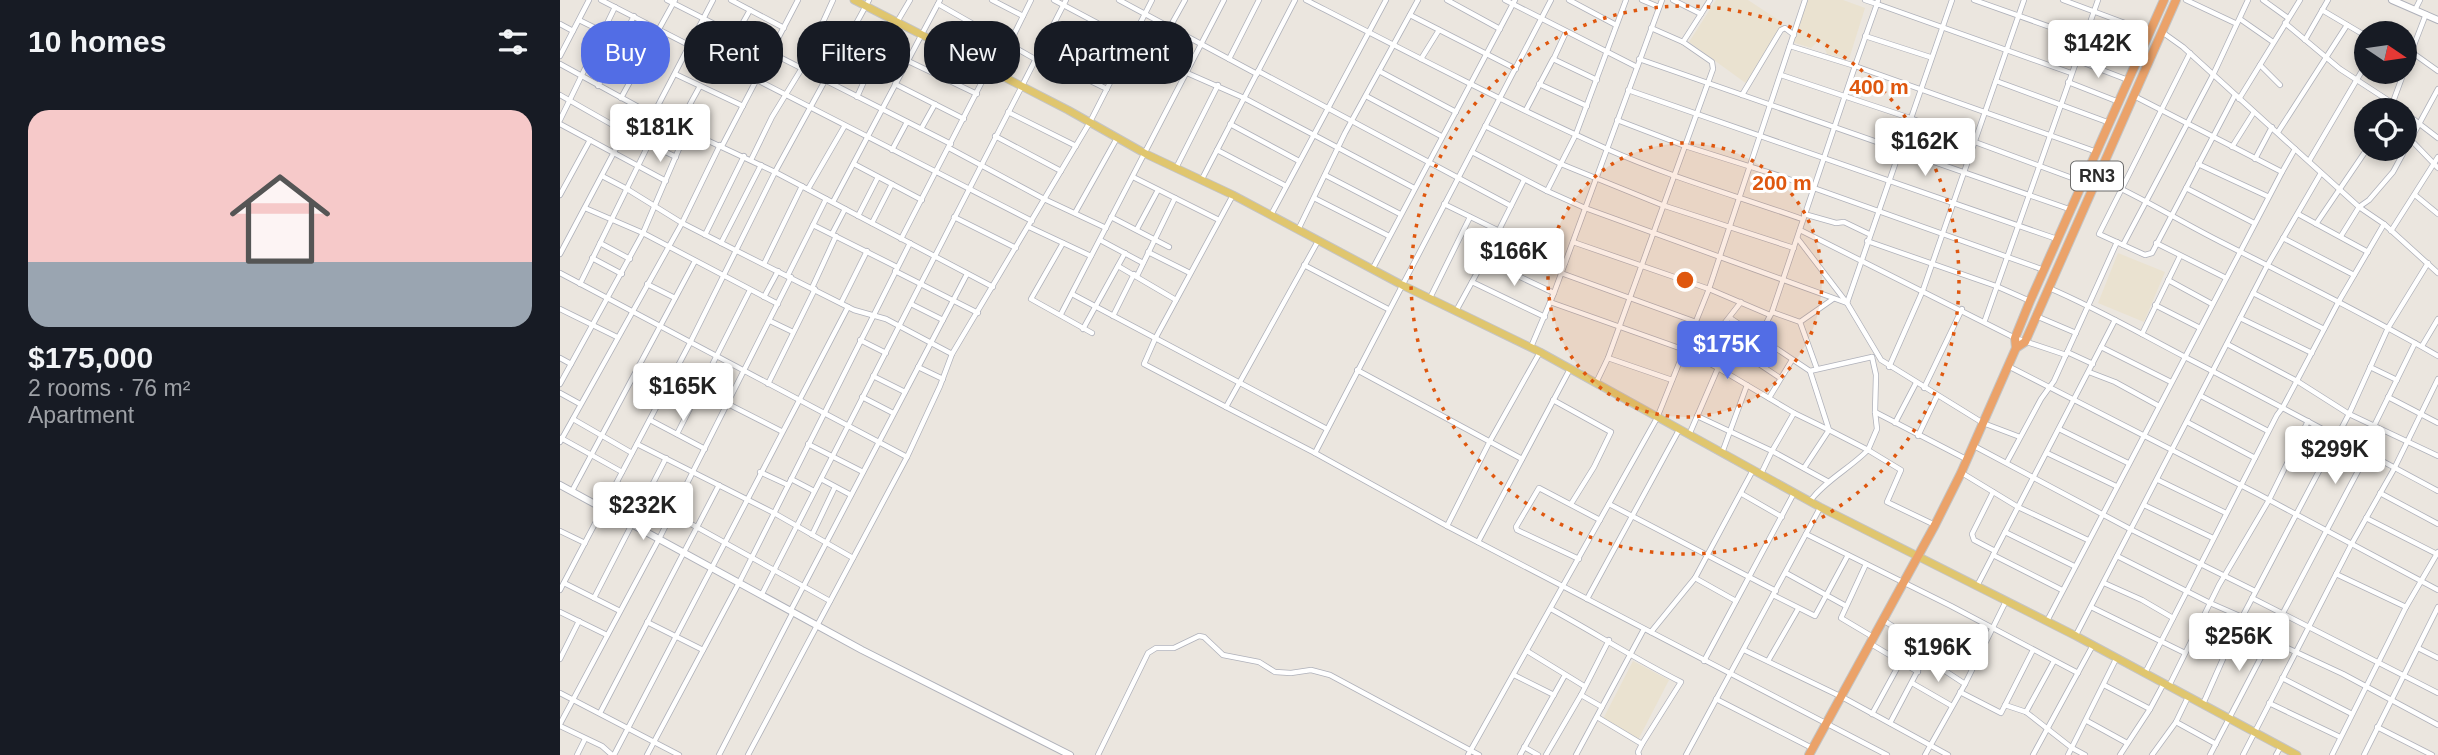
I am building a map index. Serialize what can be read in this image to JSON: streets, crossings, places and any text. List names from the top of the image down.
{
  "streets": {
    "highway": ["RN3"]
  },
  "north": "right",
  "page": {
    "heading": "10 homes",
    "price": [
      "$142K",
      "$181K",
      "$162K",
      "$166K",
      "$175K",
      "$165K",
      "$299K",
      "$232K",
      "$256K",
      "$196K"
    ],
    "chip": [
      "Buy",
      "Rent",
      "Filters",
      "New",
      "Apartment"
    ],
    "list": [
      {
        "name": "$175,000",
        "note": "2 rooms · 76 m² · Apartment"
      }
    ]
  },
  "rings": ["400 m", "200 m"]
}
